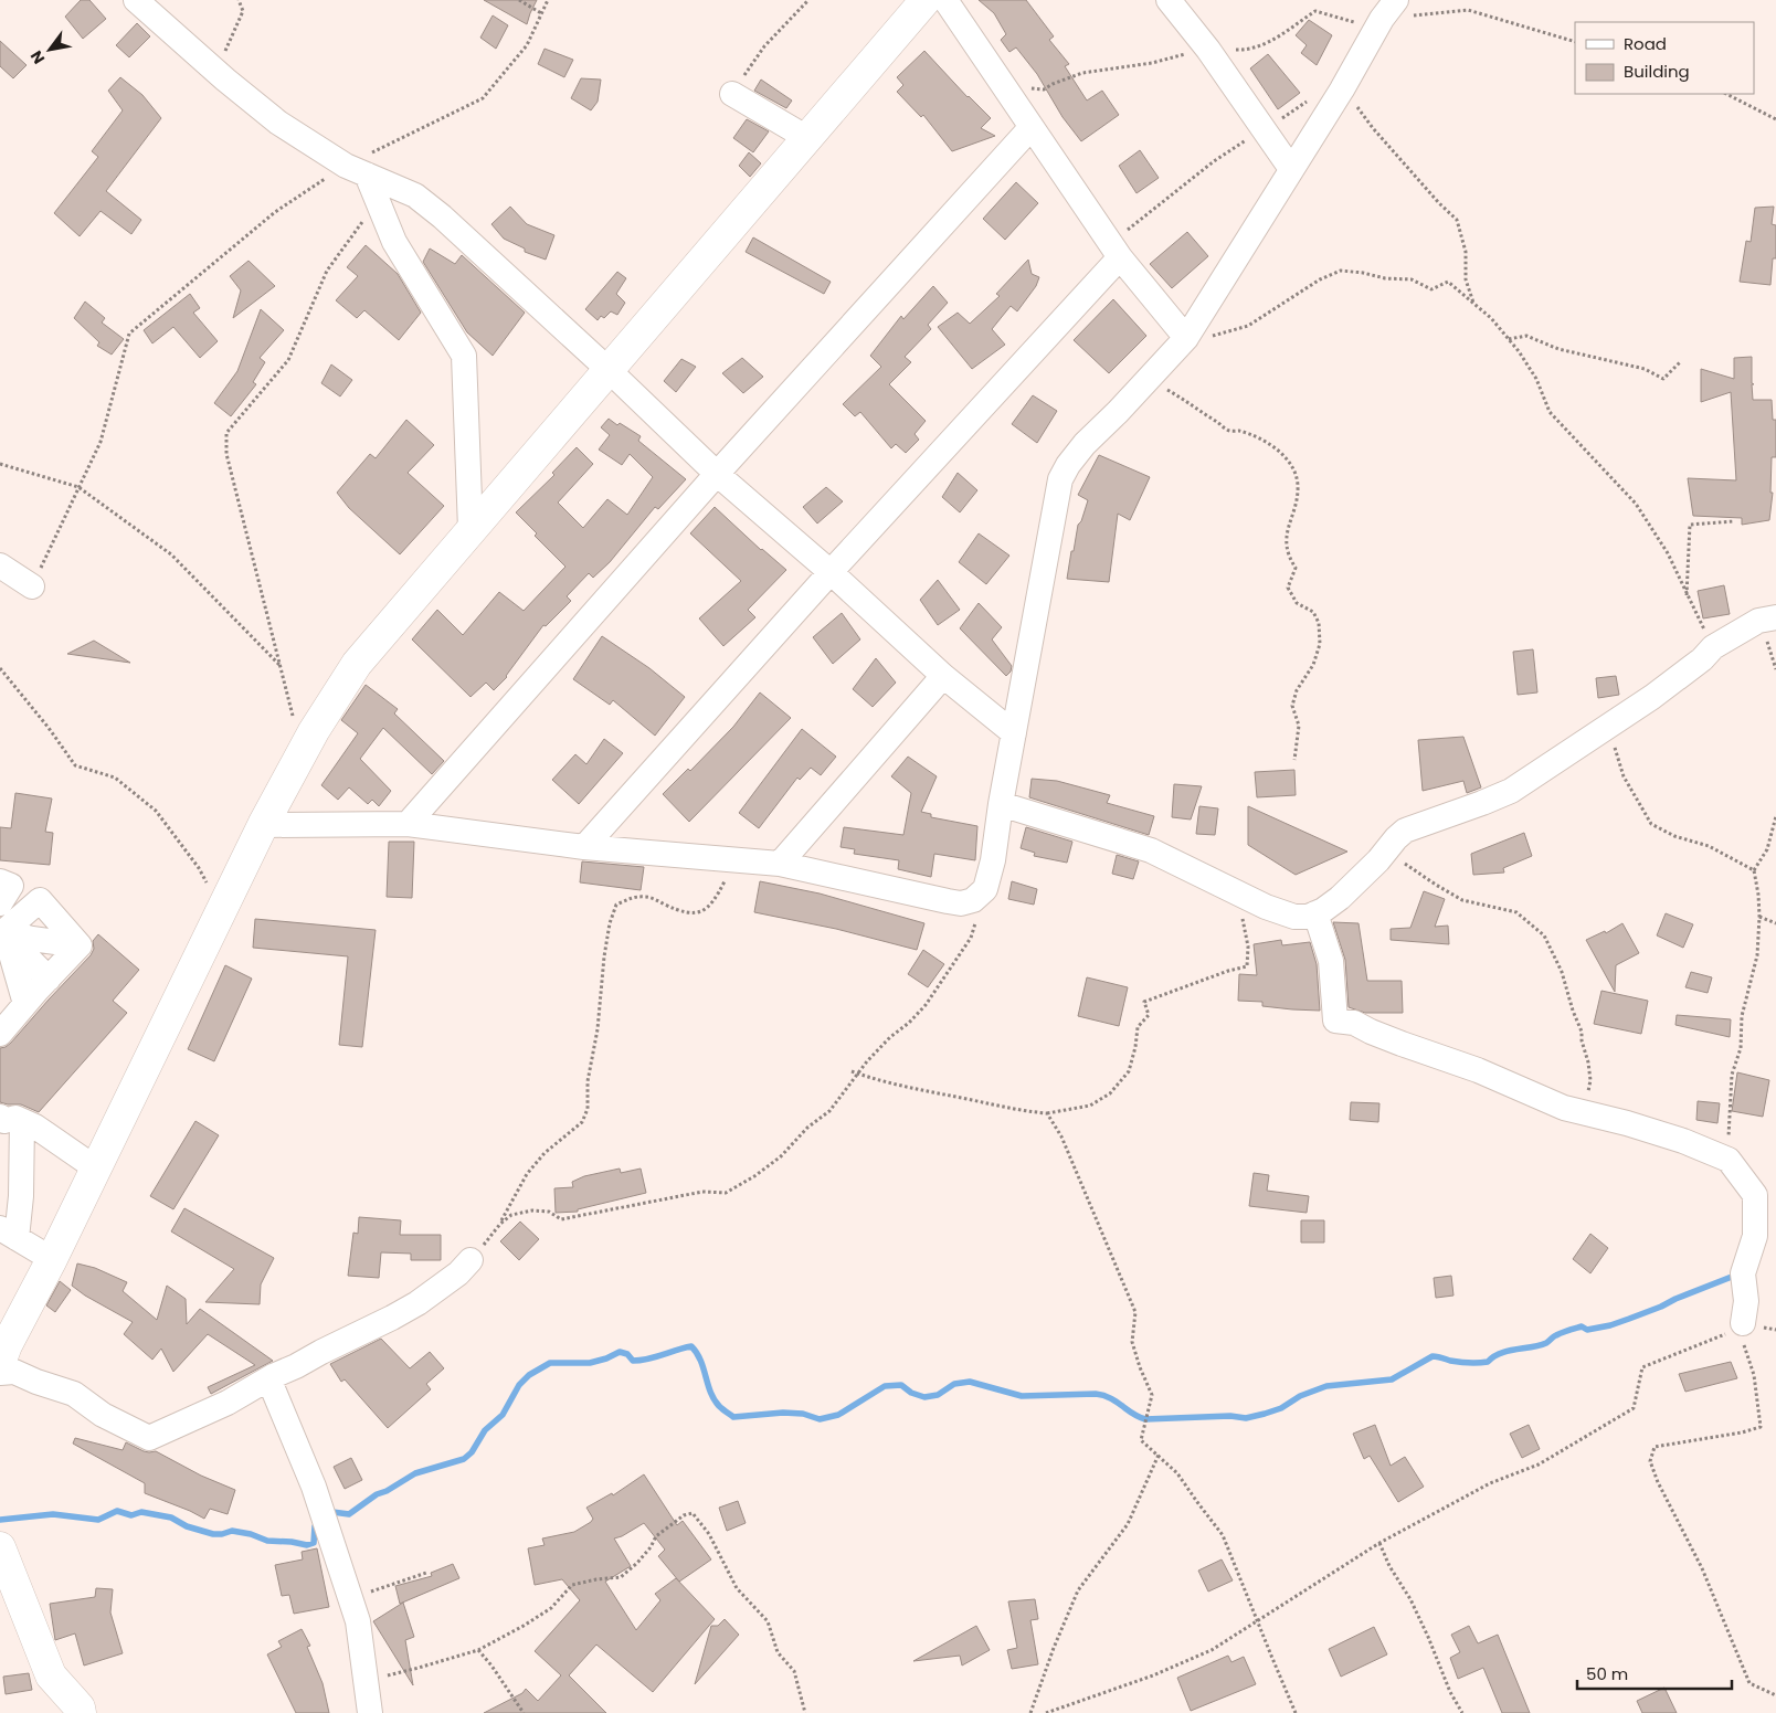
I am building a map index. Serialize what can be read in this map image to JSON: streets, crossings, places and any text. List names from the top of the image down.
{
  "legend": ["Road", "Building"],
  "scale_bar": "50 m",
  "north": "bottom left"
}
